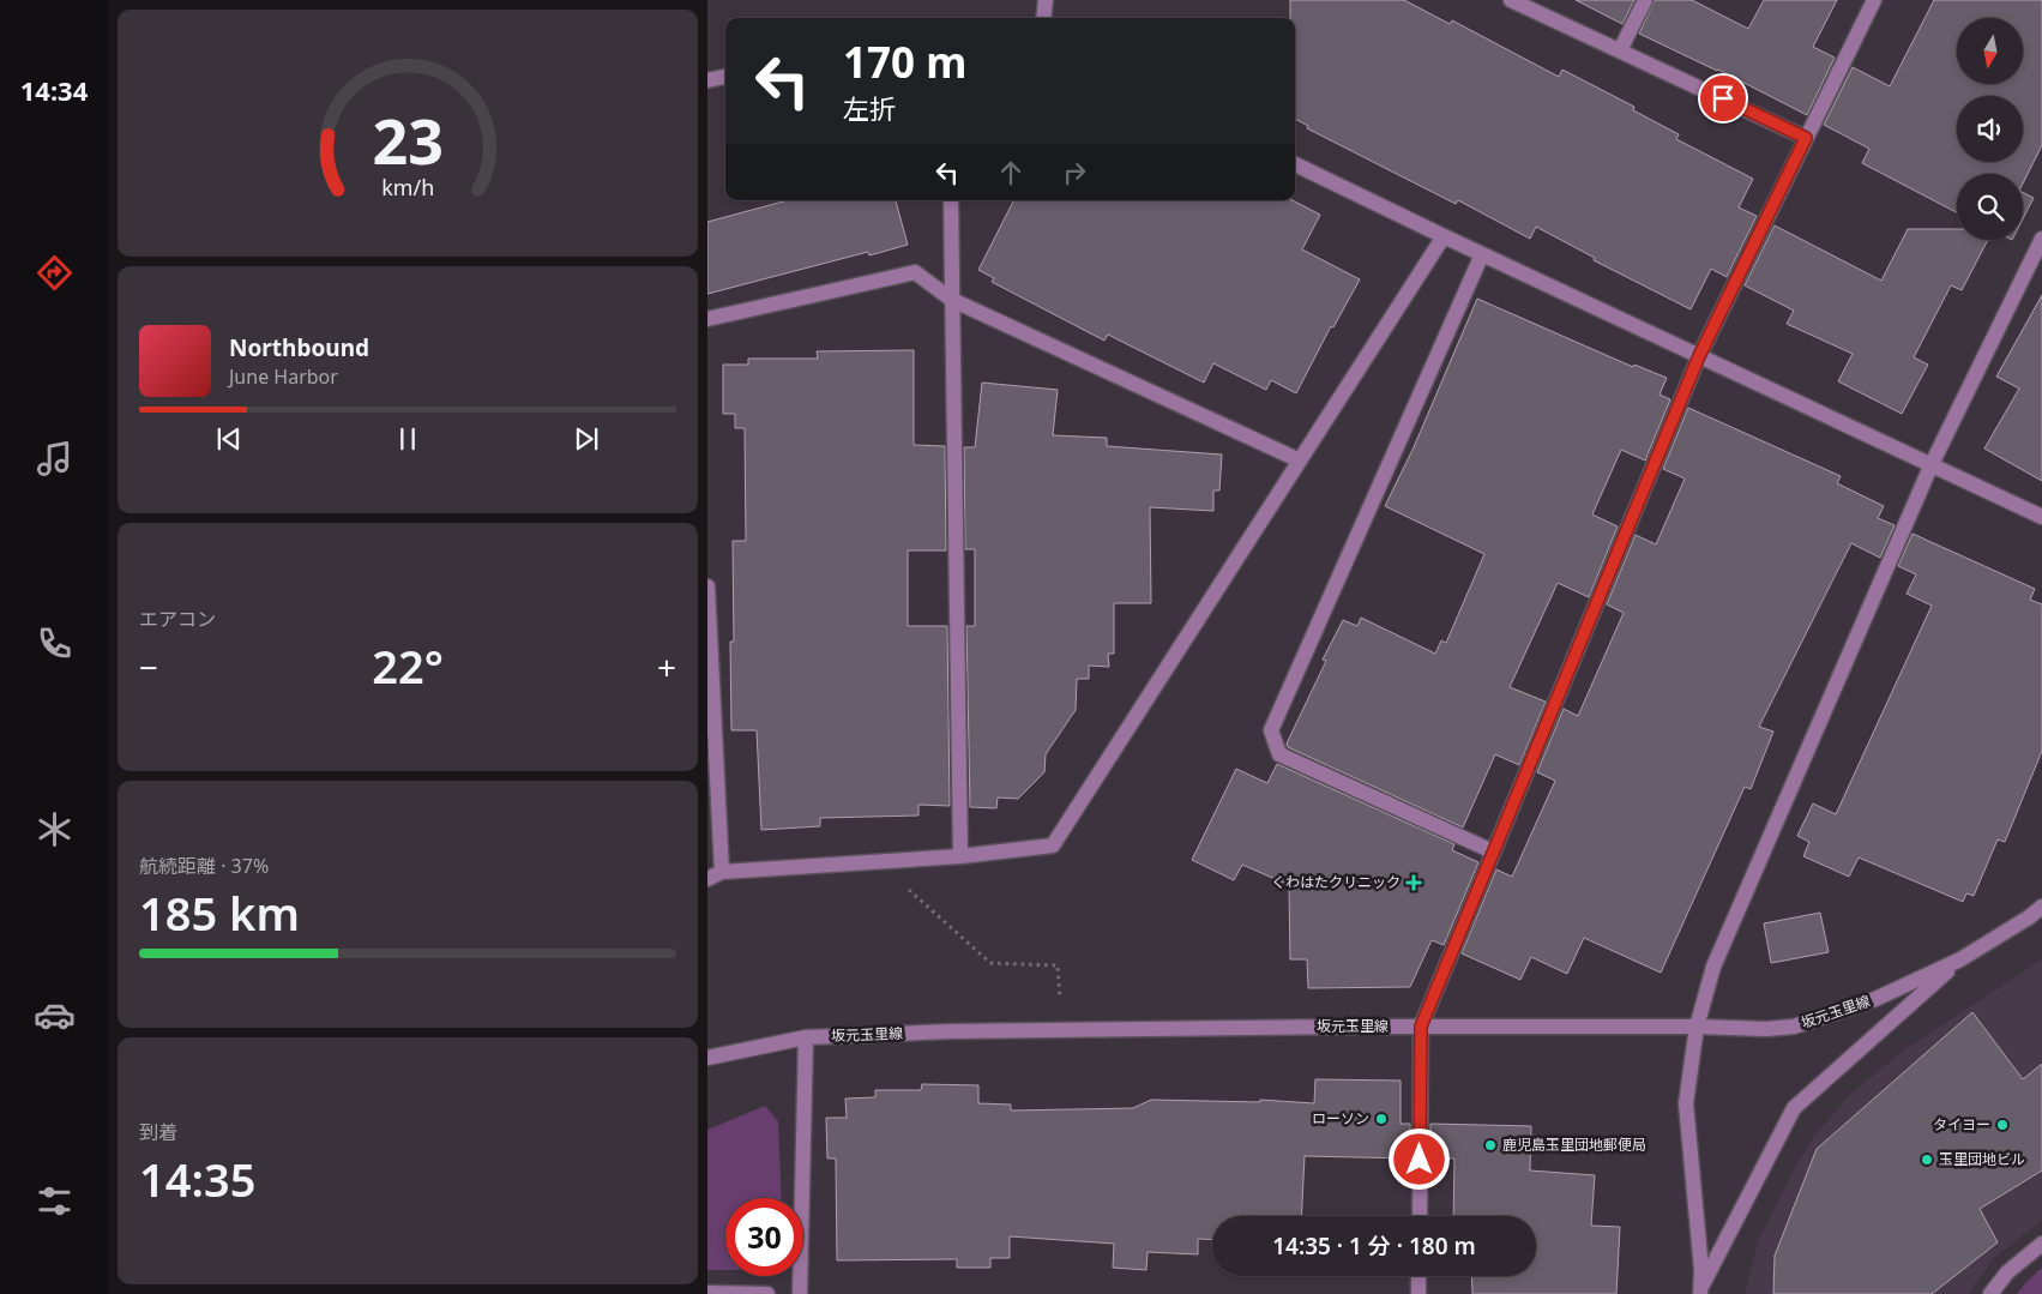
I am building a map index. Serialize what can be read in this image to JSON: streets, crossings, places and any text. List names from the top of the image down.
{
  "streets": {
    "street": ["坂元玉里線"]
  },
  "places": {
    "health": ["くわはたクリニック"],
    "other": [
      "ローソン",
      "タイヨー",
      "鹿児島玉里団地郵便局",
      "玉里団地ビル"
    ]
  },
  "north": "bottom",
  "page": {
    "tabs": "14:34",
    "turn": ["170 m", "左折"],
    "song": ["Northbound", "June Harbor"],
    "tile": [
      "エアコン",
      ["航続距離 · 37%", "185 km"],
      ["到着", "14:35"]
    ],
    "heat": ["−", "22°", "+"],
    "limit": "30",
    "trip": "14:35 · 1 分 · 180 m",
    "gauge": ["23", "km/h"]
  }
}
